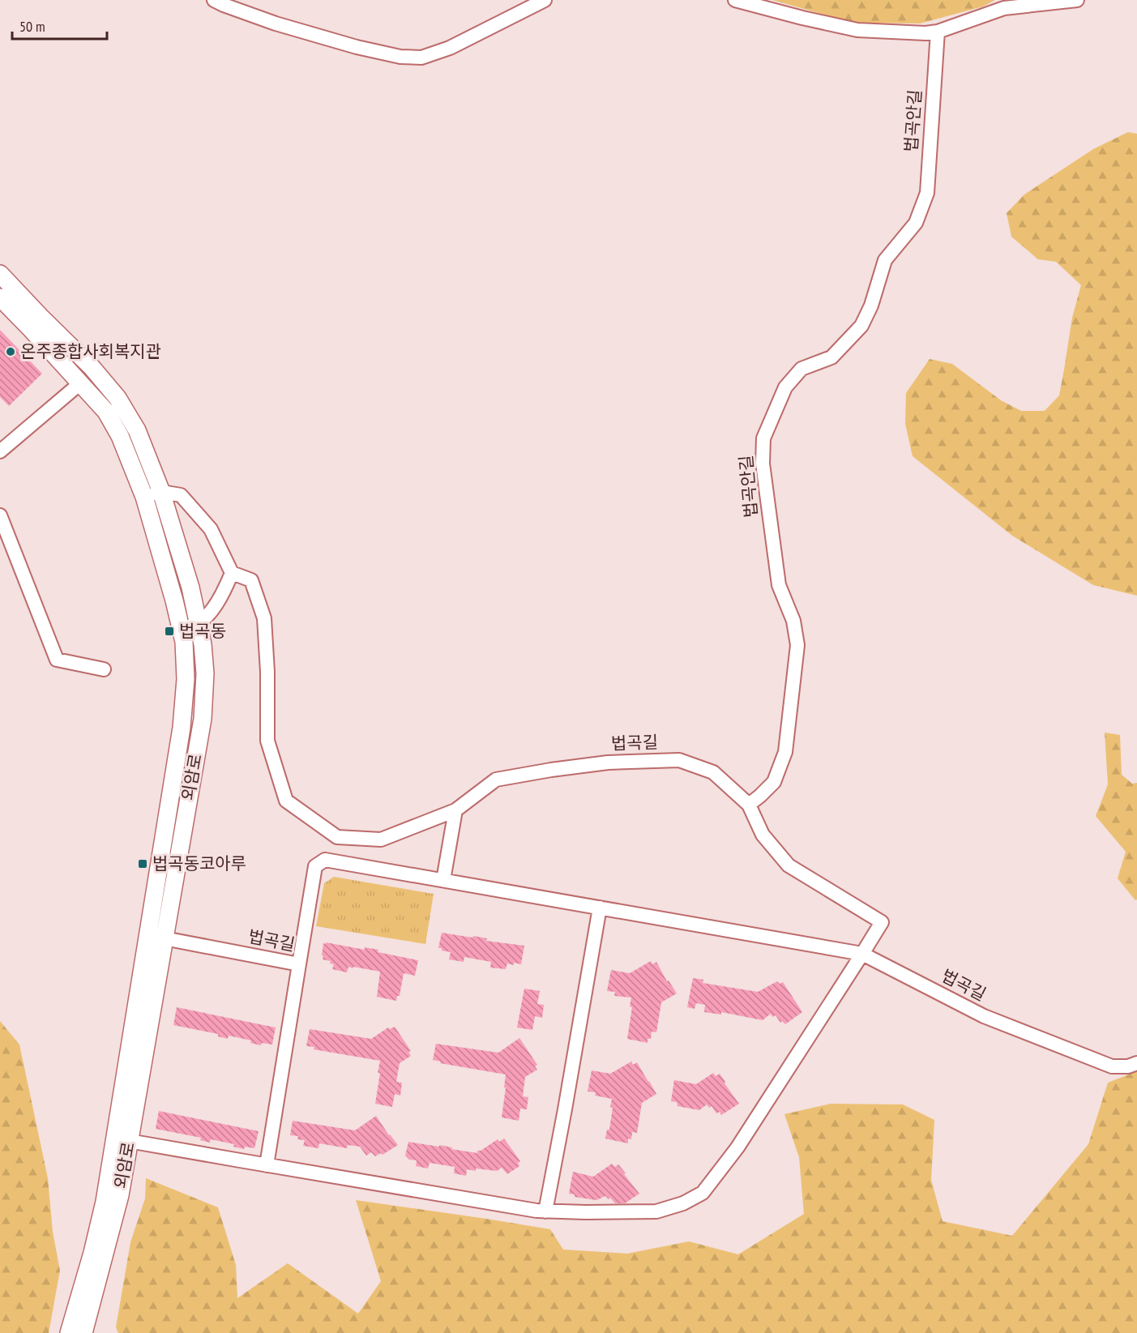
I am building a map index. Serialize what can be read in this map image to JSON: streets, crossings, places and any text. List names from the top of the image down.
{
  "streets": {
    "main road": ["외암로"],
    "street": ["법곡안길", "법곡길"]
  },
  "crossings": [
    ["법곡안길", "법곡길"],
    ["법곡길", "외암로"]
  ],
  "places": {
    "other": ["온주종합사회복지관"],
    "transit": ["법곡동", "법곡동코아루"]
  },
  "scale_bar": "50 m"
}
